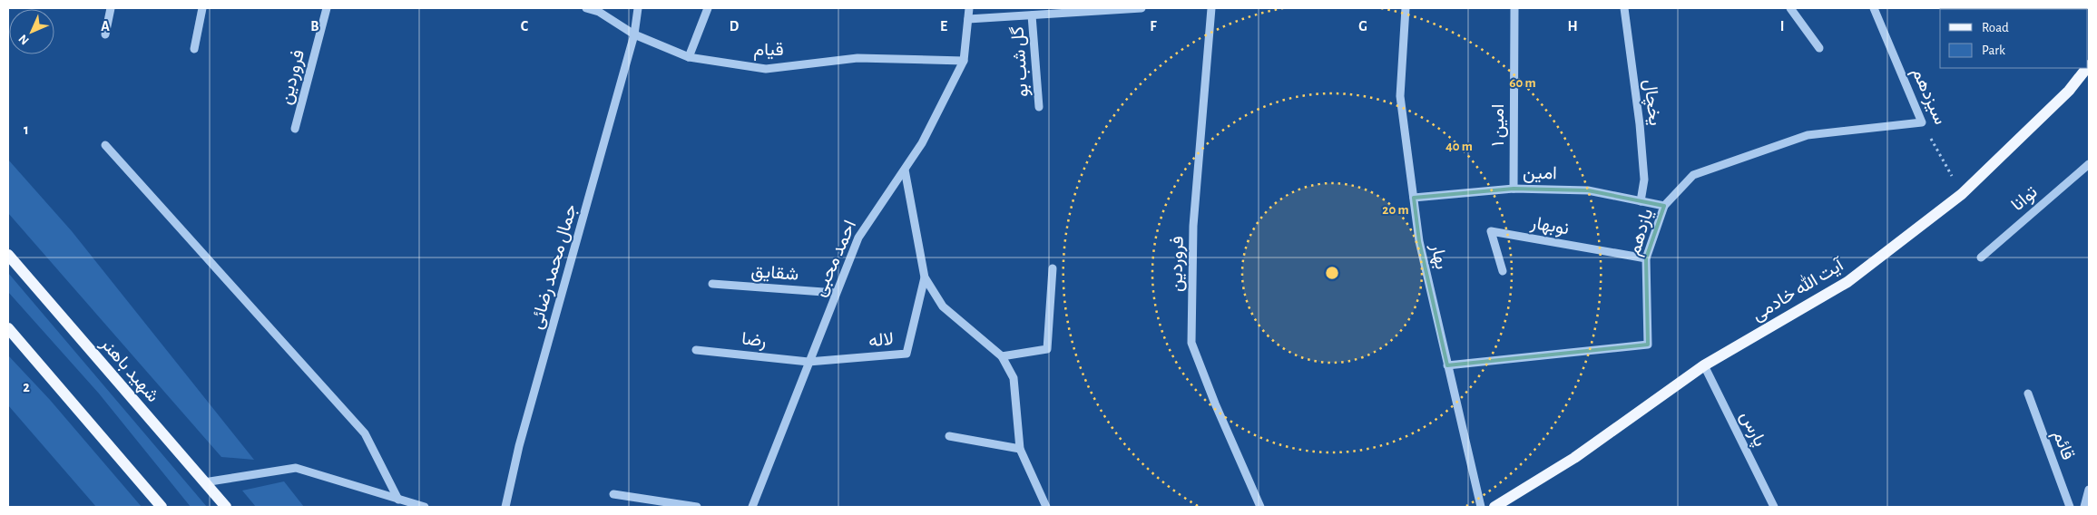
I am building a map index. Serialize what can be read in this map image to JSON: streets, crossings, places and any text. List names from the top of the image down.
{
  "streets": {
    "main road": ["آیت الله خادمی", "شهید باهنر"],
    "street": [
      "قیام",
      "گل شب بو",
      "فروردین",
      "سیزدهم",
      "یخچال",
      "امین ۱",
      "امین",
      "توانا",
      "نوبهار",
      "یازدهم",
      "بهار",
      "احمد محبی",
      "جمال محمد رضائی",
      "شقایق",
      "رضا",
      "لاله",
      "پارس",
      "قائم"
    ]
  },
  "crossings": [
    ["قیام", "احمد محبی"],
    ["قیام", "جمال محمد رضائی"],
    ["سیزدهم", "یازدهم"],
    ["سیزدهم", "آیت الله خادمی"],
    ["یخچال", "امین"],
    ["امین ۱", "امین"],
    ["امین", "یازدهم"],
    ["امین", "بهار"],
    ["نوبهار", "یازدهم"],
    ["یازدهم", "بهار"],
    ["احمد محبی", "شقایق"],
    ["احمد محبی", "رضا"],
    ["احمد محبی", "لاله"],
    ["آیت الله خادمی", "پارس"],
    ["رضا", "لاله"]
  ],
  "legend": ["Road", "Park"],
  "north": "bottom left",
  "grid": {
    "columns": [
      "A",
      "B",
      "C",
      "D",
      "E",
      "F",
      "G",
      "H",
      "I"
    ],
    "rows": ["1", "2"]
  },
  "rings": ["60 m", "40 m", "20 m"]
}
